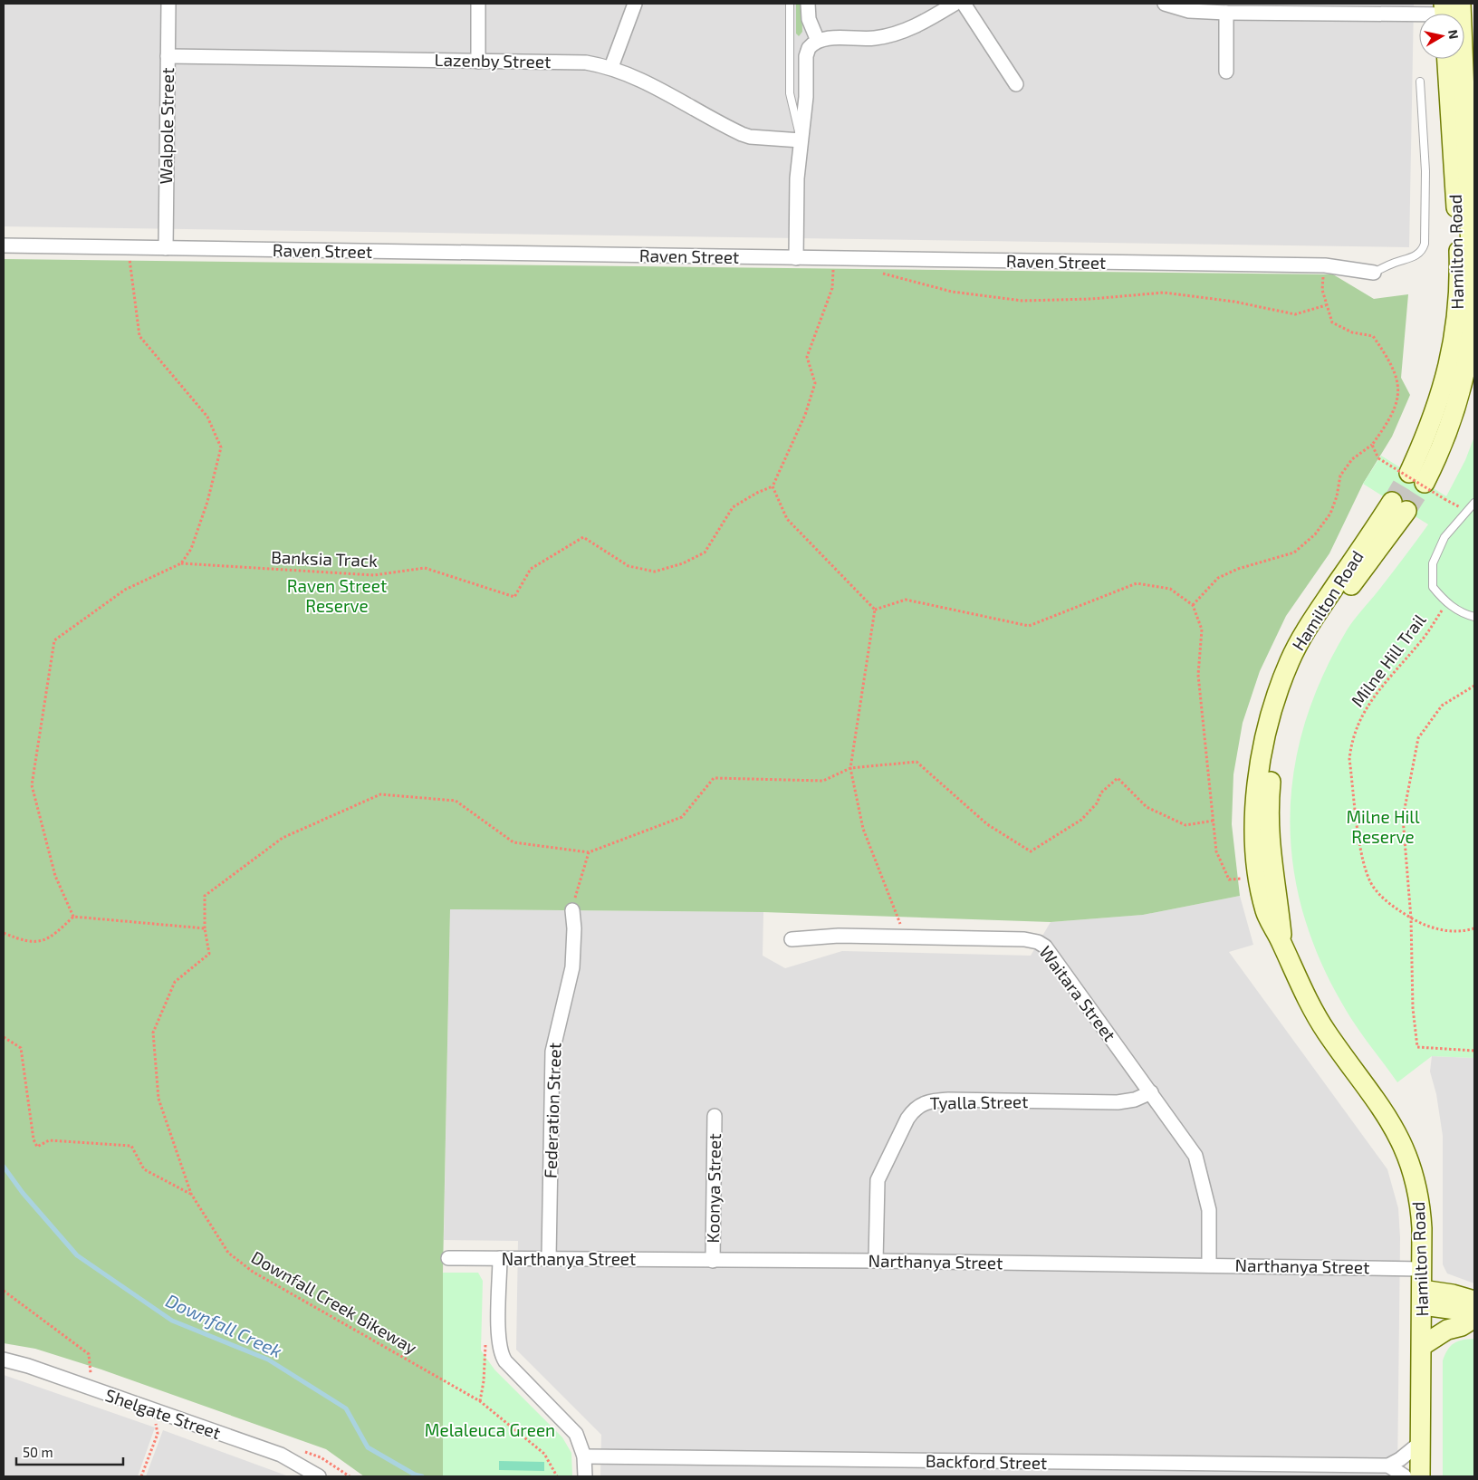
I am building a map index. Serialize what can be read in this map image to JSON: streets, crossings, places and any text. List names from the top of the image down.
{
  "streets": {
    "main road": ["Hamilton Road"],
    "street": [
      "Lazenby Street",
      "Walpole Street",
      "Raven Street",
      "Waitara Street",
      "Tyalla Street",
      "Federation Street",
      "Koonya Street",
      "Narthanya Street",
      "Shelgate Street",
      "Backford Street"
    ],
    "path": ["Banksia Track", "Milne Hill Trail", "Downfall Creek Bikeway"]
  },
  "crossings": [
    ["Lazenby Street", "Walpole Street"],
    ["Walpole Street", "Raven Street"],
    ["Raven Street", "Hamilton Road"],
    ["Hamilton Road", "Narthanya Street"],
    ["Waitara Street", "Tyalla Street"],
    ["Waitara Street", "Narthanya Street"],
    ["Tyalla Street", "Narthanya Street"],
    ["Federation Street", "Narthanya Street"],
    ["Koonya Street", "Narthanya Street"]
  ],
  "water": ["Downfall Creek"],
  "parks": ["Raven Street Reserve", "Milne Hill Reserve", "Melaleuca Green"],
  "scale_bar": "50 m",
  "north": "right"
}
